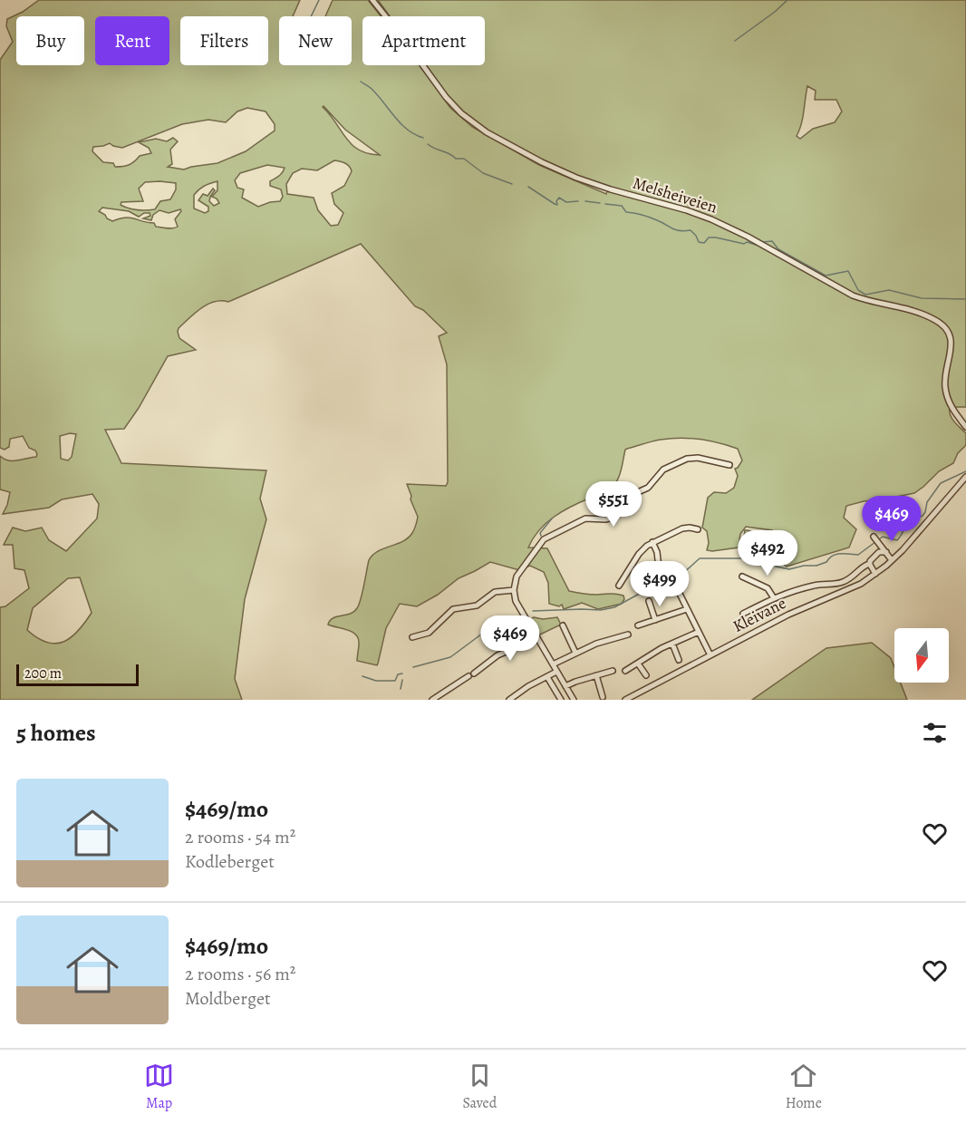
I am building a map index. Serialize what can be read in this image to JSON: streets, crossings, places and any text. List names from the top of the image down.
{
  "streets": {
    "street": ["Melsheiveien", "Kleivane"]
  },
  "scale_bar": "200 m",
  "north": "bottom",
  "page": {
    "chip": [
      "Buy",
      "Rent",
      "Filters",
      "New",
      "Apartment"
    ],
    "price": [
      "$551",
      "$469",
      "$492",
      "$499",
      "$469"
    ],
    "scale": "200 m",
    "heading": "5 homes",
    "list": [
      {
        "name": "$469/mo",
        "note": "2 rooms · 54 m² · Kodleberget"
      },
      {
        "name": "$469/mo",
        "note": "2 rooms · 56 m² · Moldberget"
      }
    ],
    "tabs": ["Map", "Saved", "Home"]
  }
}
